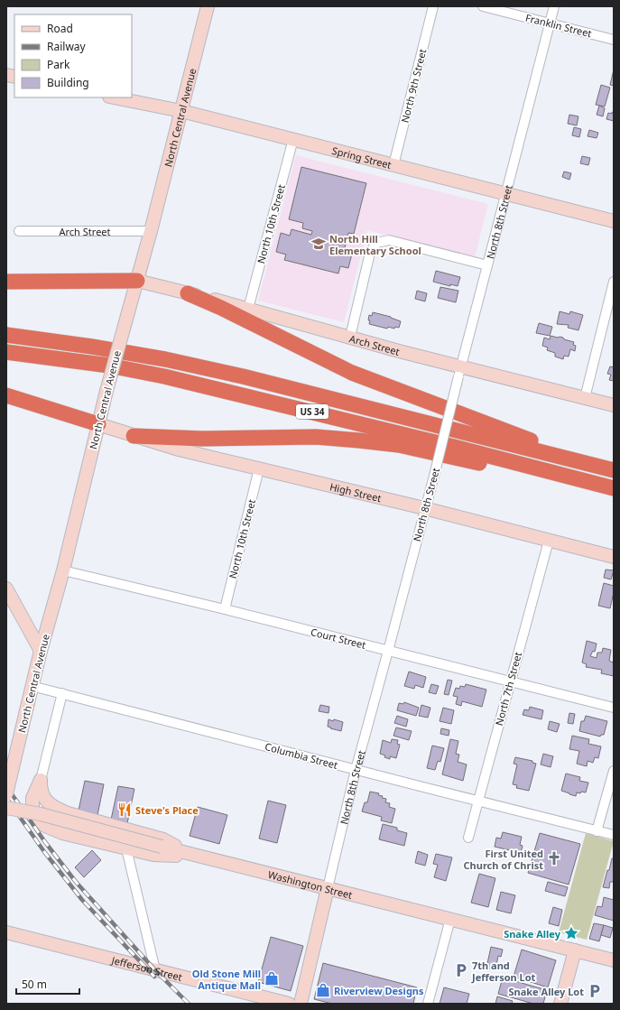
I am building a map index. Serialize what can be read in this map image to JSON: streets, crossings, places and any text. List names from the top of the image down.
{
  "streets": {
    "highway": ["US 34"],
    "main road": [
      "North Central Avenue",
      "Spring Street",
      "North 8th Street",
      "Arch Street",
      "High Street",
      "Washington Street",
      "Jefferson Street"
    ],
    "street": [
      "Franklin Street",
      "North 9th Street",
      "North 10th Street",
      "Court Street",
      "North 7th Street",
      "Columbia Street"
    ]
  },
  "crossings": [
    ["Franklin Street", "North 8th Street"],
    ["North 9th Street", "Spring Street"],
    ["North Central Avenue", "Spring Street"],
    ["North Central Avenue", "Arch Street"],
    ["North Central Avenue", "High Street"],
    ["North Central Avenue", "Court Street"],
    ["North Central Avenue", "Columbia Street"],
    ["Spring Street", "North 8th Street"],
    ["Spring Street", "North 10th Street"],
    ["North 8th Street", "Arch Street"],
    ["North 8th Street", "High Street"],
    ["North 8th Street", "Court Street"],
    ["North 8th Street", "Columbia Street"],
    ["North 8th Street", "Washington Street"],
    ["North 10th Street", "Arch Street"],
    ["North 10th Street", "High Street"],
    ["North 10th Street", "Court Street"],
    ["High Street", "North 7th Street"],
    ["Court Street", "North 7th Street"],
    ["North 7th Street", "Columbia Street"]
  ],
  "places": {
    "school or university": ["North Hill Elementary School"],
    "restaurant": ["Steve's Place"],
    "church": ["First United Church of Christ"],
    "place": ["Snake Alley"],
    "parking": ["7th and Jefferson Lot", "Snake Alley Lot"],
    "shop": ["Old Stone Mill Antique Mall", "Riverview Designs"]
  },
  "legend": [
    "Road",
    "Railway",
    "Park",
    "Building"
  ],
  "scale_bar": "50 m"
}
